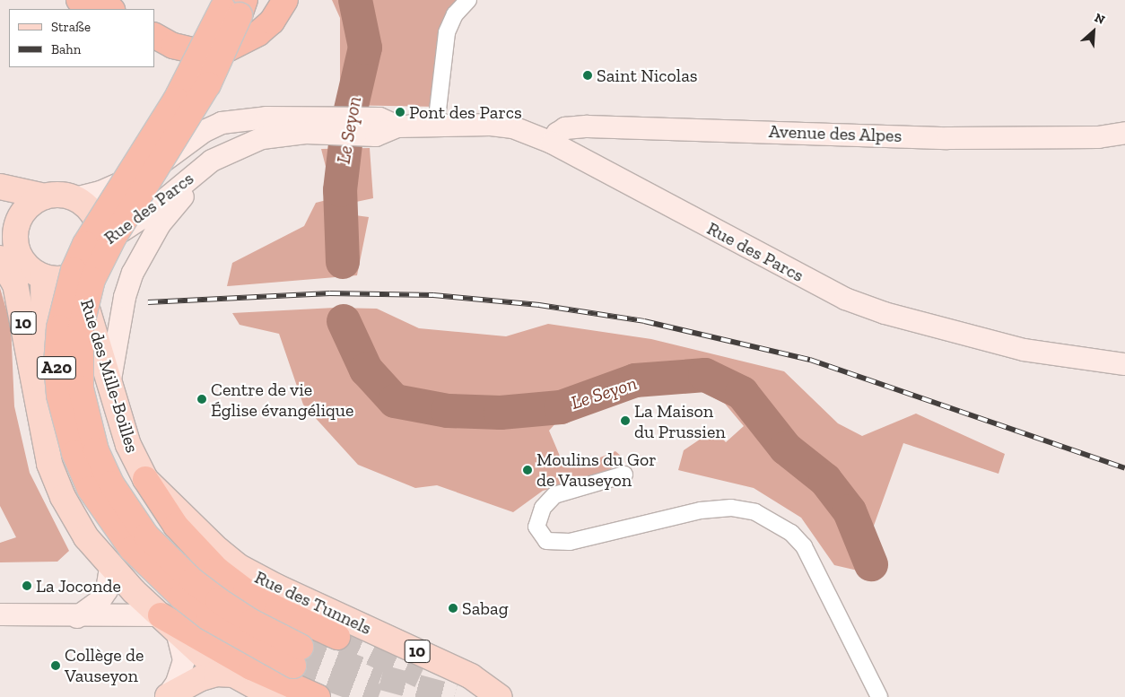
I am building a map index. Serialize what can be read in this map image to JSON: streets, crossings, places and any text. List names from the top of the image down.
{
  "streets": {
    "highway": ["A20"],
    "main road": [
      "Avenue des Alpes",
      "Rue des Parcs",
      "10",
      "Rue des Mille-Boilles",
      "Rue des Tunnels"
    ]
  },
  "crossings": [
    ["Avenue des Alpes", "Rue des Parcs"],
    ["Rue des Parcs", "10"],
    ["Rue des Parcs", "Rue des Mille-Boilles"],
    ["10", "Rue des Mille-Boilles"],
    ["Rue des Mille-Boilles", "Rue des Tunnels"]
  ],
  "water": ["Le Seyon"],
  "places": [
    "Saint Nicolas",
    "Pont des Parcs",
    "Centre de vie Église évangélique",
    "La Maison du Prussien",
    "Moulins du Gor de Vauseyon",
    "La Joconde",
    "Sabag",
    "Collège de Vauseyon"
  ],
  "legend": ["Straße", "Bahn"],
  "north": "top right"
}
